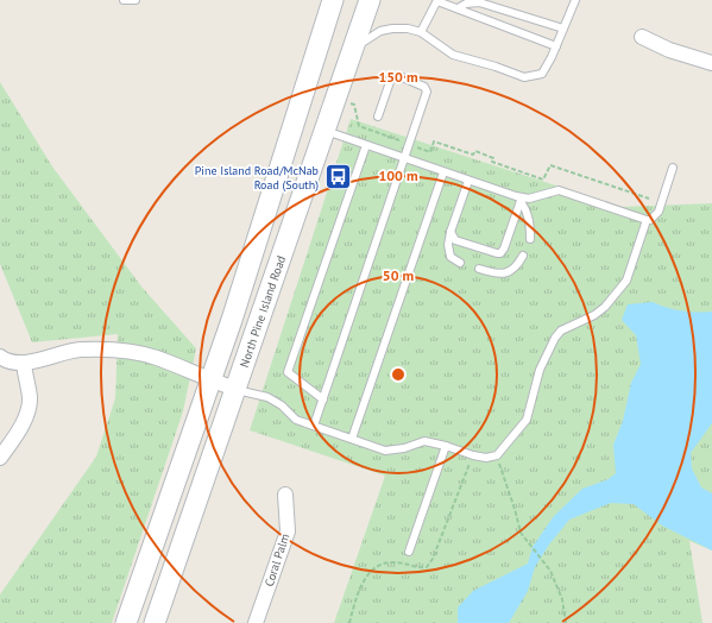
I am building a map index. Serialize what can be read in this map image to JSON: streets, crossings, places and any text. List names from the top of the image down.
{
  "streets": {
    "main road": ["North Pine Island Road"],
    "street": ["Coral Palm"]
  },
  "places": {
    "bus stop": ["Pine Island Road/McNab Road (South)"]
  },
  "rings": ["150 m", "100 m", "50 m"]
}
